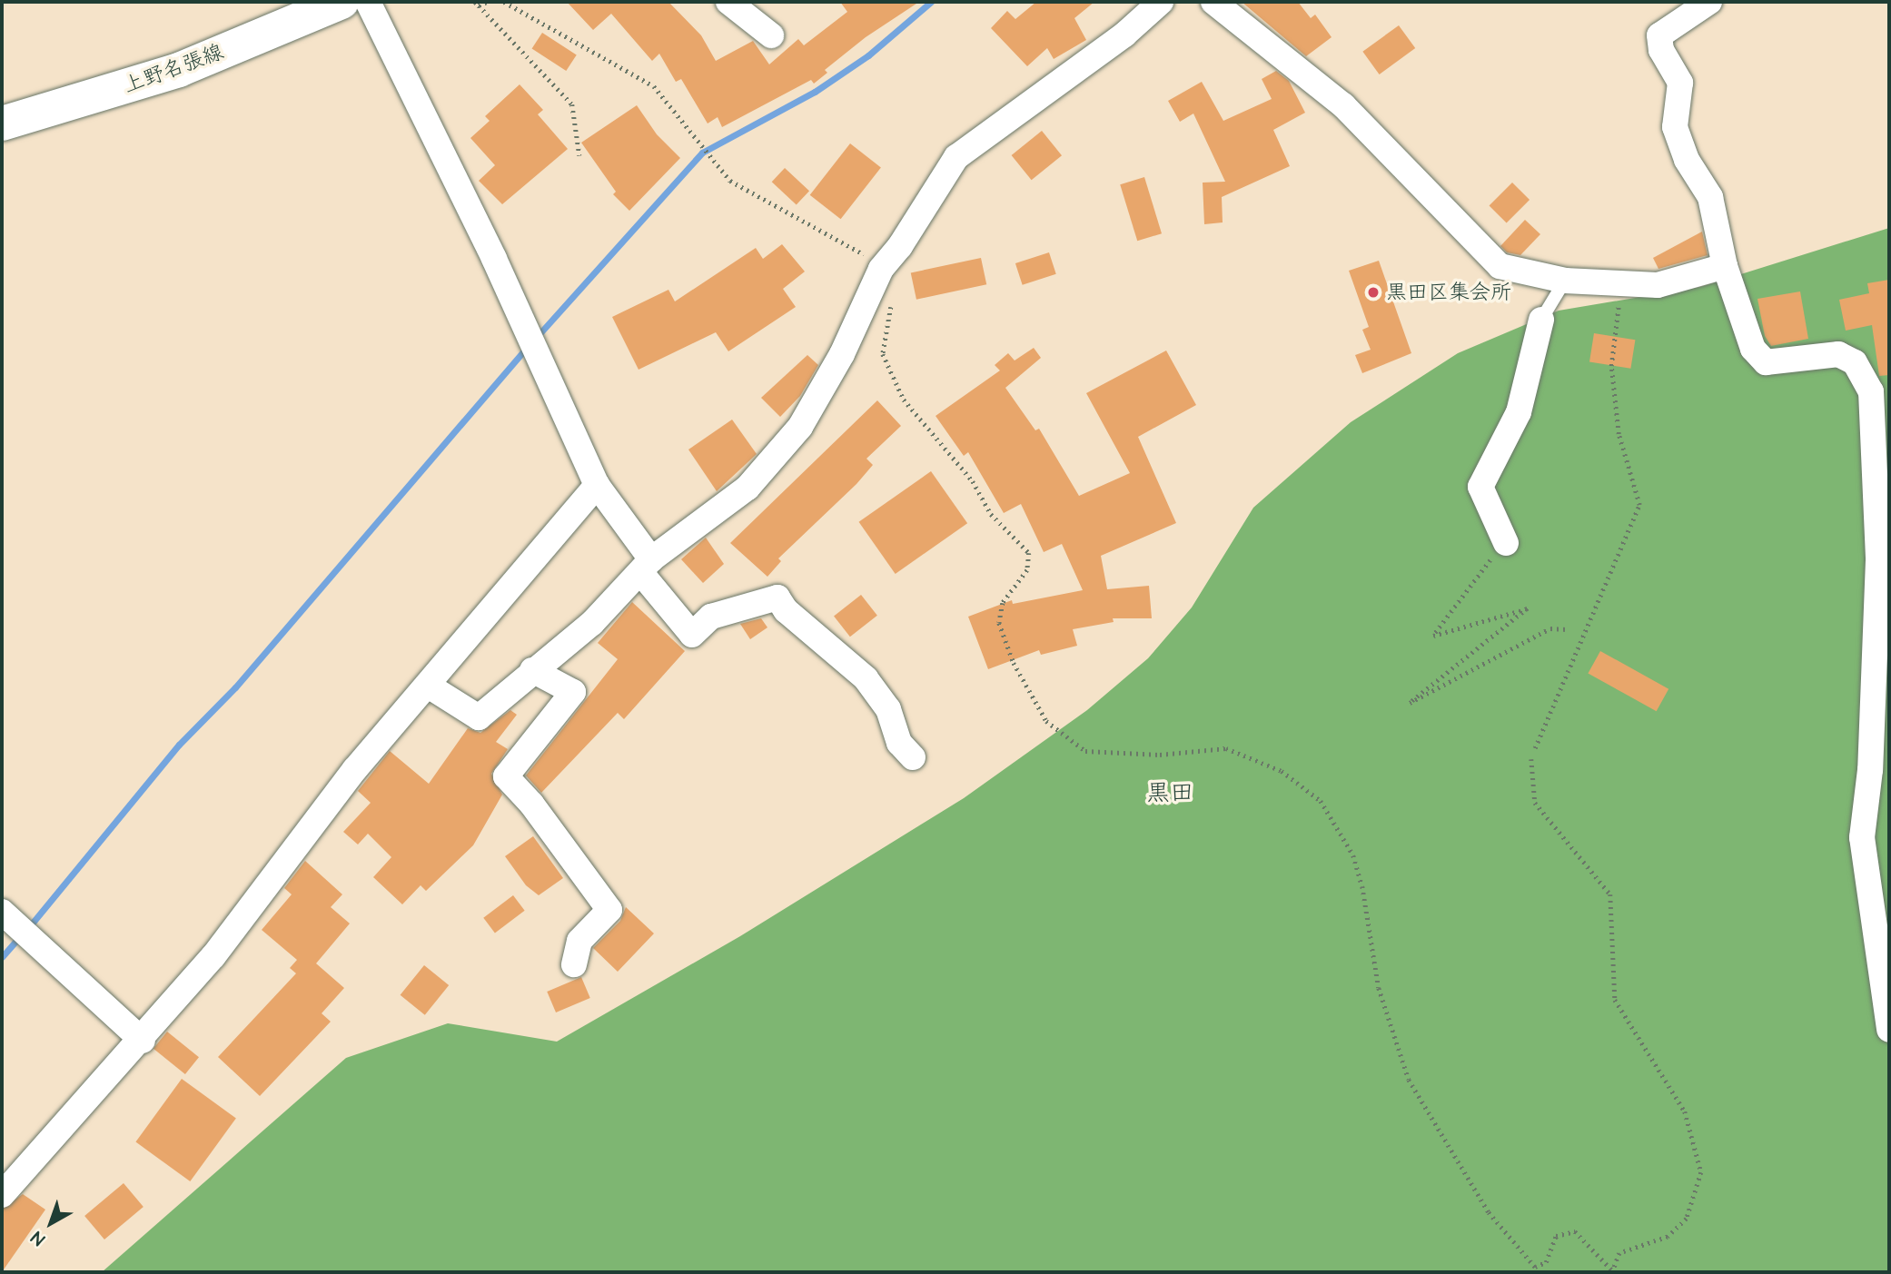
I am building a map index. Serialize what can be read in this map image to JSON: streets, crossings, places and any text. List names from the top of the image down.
{
  "streets": {
    "main road": ["上野名張線"]
  },
  "districts": ["黒田"],
  "places": ["黒田区集会所"],
  "north": "bottom left"
}
